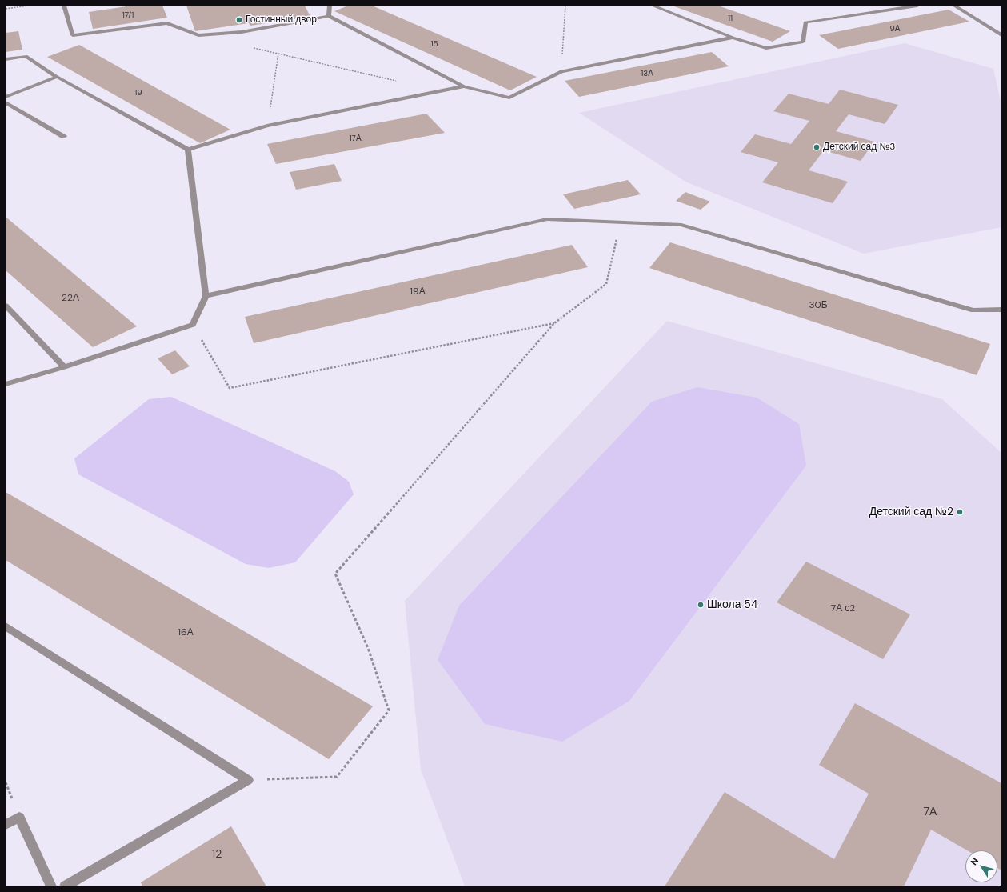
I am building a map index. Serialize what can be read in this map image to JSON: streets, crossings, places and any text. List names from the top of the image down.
{
  "places": [
    "Гостинный двор",
    "Детский сад №3",
    "Детский сад №2",
    "Школа 54"
  ],
  "house_numbers": [
    "17/1",
    "11",
    "9А",
    "15",
    "13А",
    "19",
    "17А",
    "19А",
    "22А",
    "30Б",
    "7А с2",
    "16А",
    "7А",
    "12"
  ],
  "north": "top left"
}
